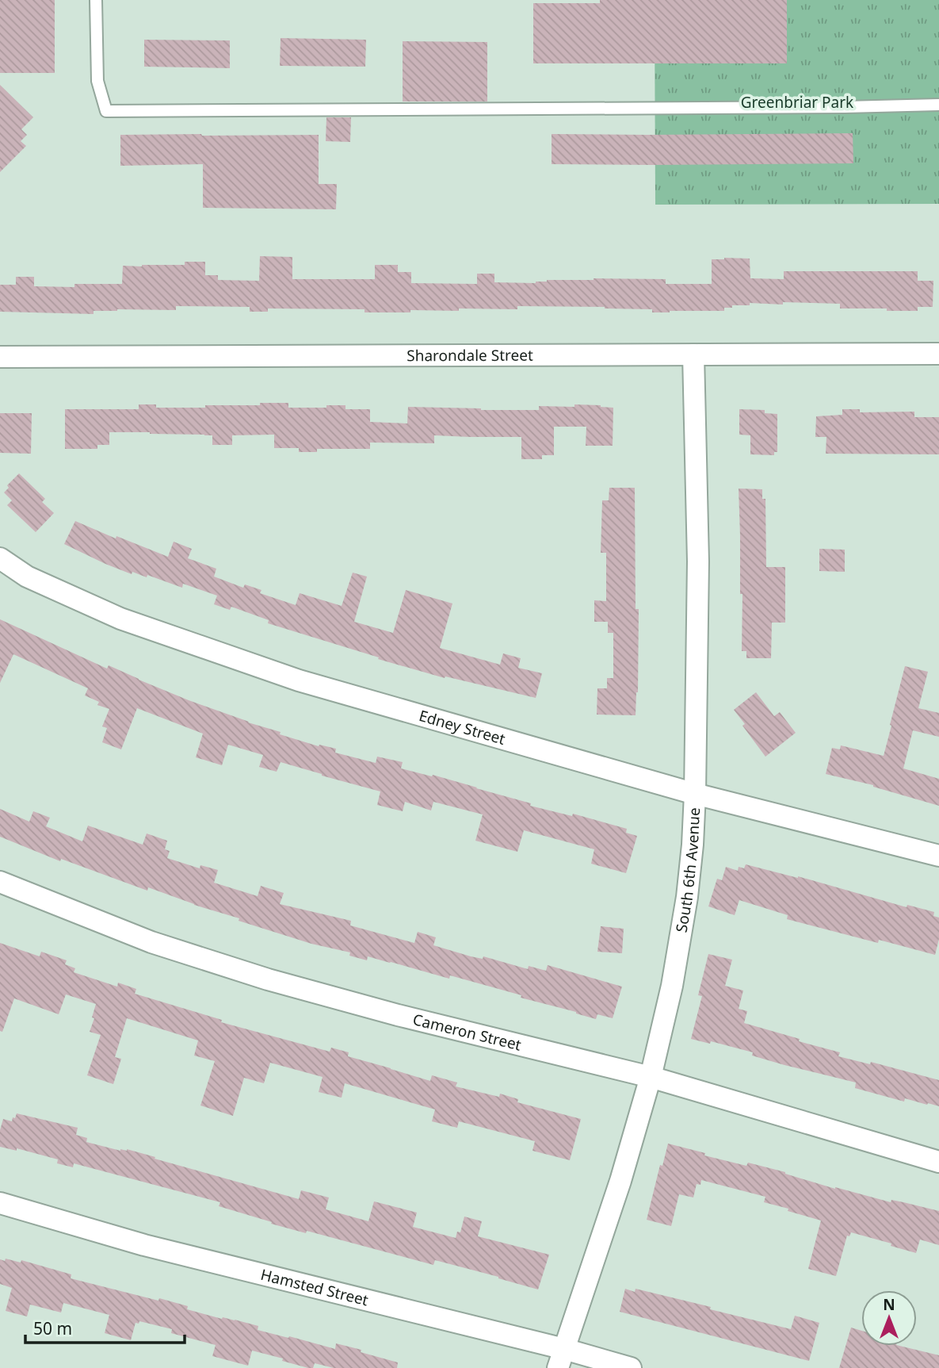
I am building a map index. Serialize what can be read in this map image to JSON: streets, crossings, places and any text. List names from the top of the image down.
{
  "streets": {
    "street": [
      "Sharondale Street",
      "Edney Street",
      "South 6th Avenue",
      "Cameron Street",
      "Hamsted Street"
    ]
  },
  "crossings": [
    ["Sharondale Street", "South 6th Avenue"],
    ["Edney Street", "South 6th Avenue"],
    ["South 6th Avenue", "Cameron Street"],
    ["South 6th Avenue", "Hamsted Street"]
  ],
  "parks": ["Greenbriar Park"],
  "scale_bar": "50 m",
  "north": "top"
}
